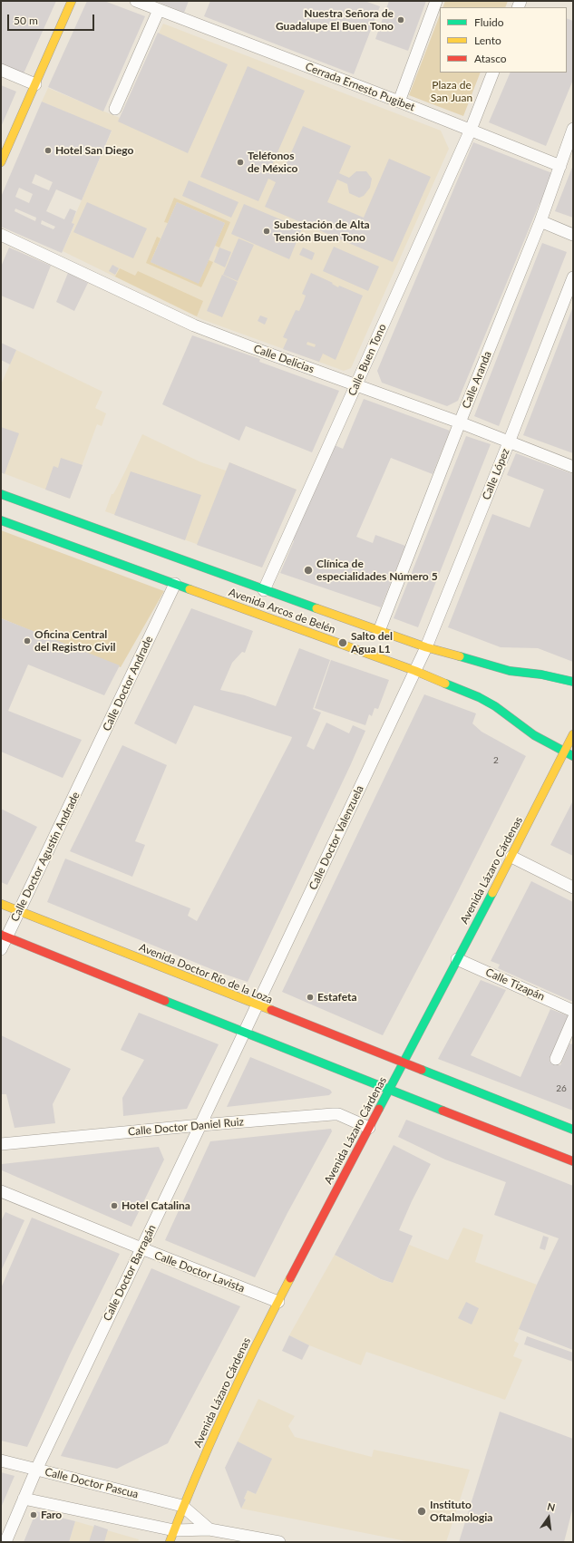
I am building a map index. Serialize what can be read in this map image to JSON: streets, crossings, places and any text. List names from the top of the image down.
{
  "streets": {
    "main road": ["Avenida Arcos de Belén", "Avenida Lázaro Cárdenas", "Avenida Doctor Río de la Loza"],
    "street": [
      "Cerrada Ernesto Pugibet",
      "Calle Delicias",
      "Calle Buen Tono",
      "Calle Aranda",
      "Calle López",
      "Calle Doctor Andrade",
      "Calle Doctor Valenzuela",
      "Calle Doctor Agustín Andrade",
      "Calle Tizapán",
      "Calle Doctor Daniel Ruiz",
      "Calle Doctor Lavista",
      "Calle Doctor Barragán",
      "Calle Doctor Pascua"
    ]
  },
  "crossings": [
    ["Cerrada Ernesto Pugibet", "Calle Buen Tono"],
    ["Cerrada Ernesto Pugibet", "Calle Aranda"],
    ["Calle Delicias", "Calle Buen Tono"],
    ["Calle Delicias", "Calle Aranda"],
    ["Calle Delicias", "Calle López"],
    ["Calle Buen Tono", "Avenida Arcos de Belén"],
    ["Calle Aranda", "Avenida Arcos de Belén"],
    ["Calle López", "Avenida Arcos de Belén"],
    ["Calle López", "Calle Doctor Valenzuela"],
    ["Avenida Arcos de Belén", "Calle Doctor Andrade"],
    ["Avenida Arcos de Belén", "Calle Doctor Valenzuela"],
    ["Avenida Arcos de Belén", "Avenida Lázaro Cárdenas"],
    ["Calle Doctor Andrade", "Calle Doctor Agustín Andrade"],
    ["Calle Doctor Valenzuela", "Avenida Doctor Río de la Loza"],
    ["Calle Doctor Valenzuela", "Calle Doctor Barragán"],
    ["Calle Doctor Agustín Andrade", "Avenida Doctor Río de la Loza"],
    ["Avenida Lázaro Cárdenas", "Avenida Doctor Río de la Loza"],
    ["Avenida Lázaro Cárdenas", "Calle Tizapán"],
    ["Avenida Lázaro Cárdenas", "Calle Doctor Daniel Ruiz"],
    ["Avenida Lázaro Cárdenas", "Calle Doctor Lavista"],
    ["Avenida Lázaro Cárdenas", "Calle Doctor Pascua"],
    ["Avenida Doctor Río de la Loza", "Calle Doctor Barragán"],
    ["Calle Doctor Daniel Ruiz", "Calle Doctor Barragán"],
    ["Calle Doctor Lavista", "Calle Doctor Barragán"],
    ["Calle Doctor Barragán", "Calle Doctor Pascua"]
  ],
  "parks": ["Plaza de San Juan"],
  "places": [
    "Nuestra Señora de Guadalupe El Buen Tono",
    "Hotel San Diego",
    "Teléfonos de México",
    "Subestación de Alta Tensión Buen Tono",
    "Clínica de especialidades Número 5",
    "Oficina Central del Registro Civil",
    "Salto del Agua L1",
    "Estafeta",
    "Hotel Catalina",
    "Instituto Oftalmologia",
    "Faro"
  ],
  "house_numbers": ["2", "26"],
  "legend": ["Fluido", "Lento", "Atasco"],
  "scale_bar": "50 m",
  "north": "top"
}
